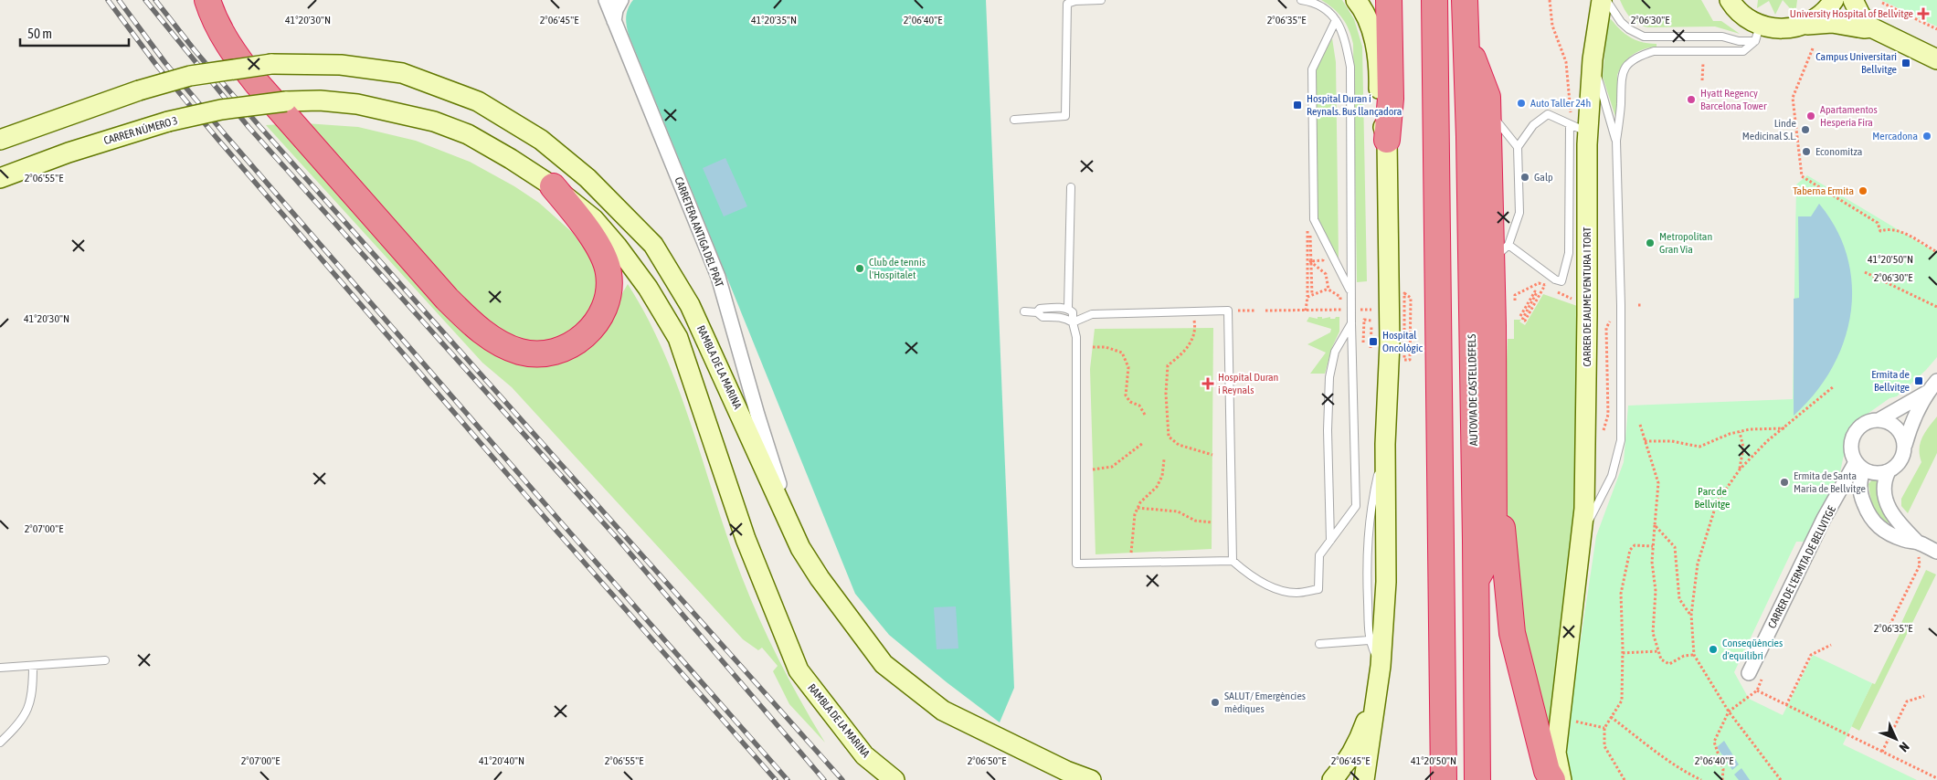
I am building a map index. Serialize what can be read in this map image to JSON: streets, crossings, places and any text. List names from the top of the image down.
{
  "streets": {
    "highway": ["AUTOVIA DE CASTELLDEFELS"],
    "street": [
      "CARRER NÚMERO 3",
      "CARRETERA ANTIGA DEL PRAT",
      "CARRER DE JAUME VENTURA I TORT",
      "RAMBLA DE LA MARINA",
      "CARRER DE L'ERMITA DE BELLVITGE"
    ]
  },
  "crossings": [
    ["CARRER NÚMERO 3", "RAMBLA DE LA MARINA"],
    ["CARRETERA ANTIGA DEL PRAT", "RAMBLA DE LA MARINA"]
  ],
  "parks": ["Parc de Bellvitge"],
  "places": {
    "health": ["University Hospital of Bellvitge", "Hospital Duran i Reynals"],
    "transit": [
      "Campus Universitari Bellvitge",
      "Hospital Duran i Reynals. Bus llançadora",
      "Hospital Oncològic",
      "Ermita de Bellvitge"
    ],
    "other": [
      "Hyatt Regency Barcelona Tower",
      "Auto Taller 24h",
      "Apartamentos Hesperia Fira",
      "Linde Medicinal S.L.",
      "Mercadona",
      "Economitza",
      "Galp",
      "Taberna Ermita",
      "Metropolitan Gran Via",
      "Club de tennis l'Hospitalet",
      "Ermita de Santa Maria de Bellvitge",
      "Conseqüències d'equilibri",
      "SALUT/ Emergències mèdiques"
    ]
  },
  "scale_bar": "50 m",
  "north": "bottom right",
  "coordinates": [
    "2°06'45\"E",
    "2°06'40\"E",
    "2°06'35\"E",
    "2°06'30\"E",
    "41°20'30\"N",
    "41°20'35\"N",
    "2°06'55\"E",
    "41°20'50\"N",
    "2°07'00\"E",
    "41°20'40\"N",
    "2°06'50\"E"
  ]
}
